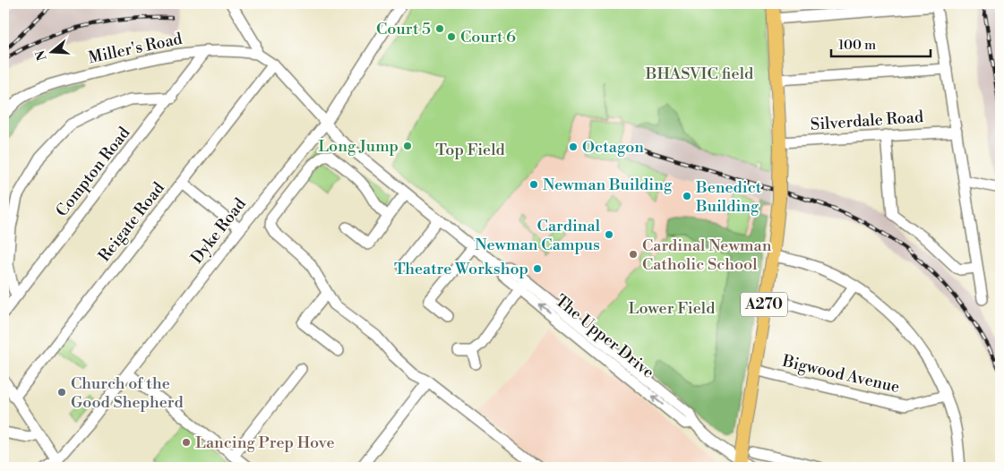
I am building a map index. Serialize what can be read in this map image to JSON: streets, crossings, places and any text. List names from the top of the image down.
{
  "streets": {
    "main road": ["A270"],
    "street": [
      "Miller's Road",
      "Silverdale Road",
      "Compton Road",
      "Reigate Road",
      "Dyke Road",
      "The Upper Drive",
      "Bigwood Avenue"
    ]
  },
  "crossings": [
    ["Miller's Road", "Compton Road"],
    ["Miller's Road", "The Upper Drive"],
    ["Silverdale Road", "A270"],
    ["Reigate Road", "The Upper Drive"],
    ["Dyke Road", "The Upper Drive"],
    ["A270", "The Upper Drive"],
    ["A270", "Bigwood Avenue"]
  ],
  "parks": ["BHASVIC field", "Top Field", "Lower Field"],
  "places": [
    "Court 5",
    "Court 6",
    "Long Jump",
    "Octagon",
    "Newman Building",
    "Benedict Building",
    "Cardinal Newman Campus",
    "Cardinal Newman Catholic School",
    "Theatre Workshop",
    "Church of the Good Shepherd",
    "Lancing Prep Hove"
  ],
  "scale_bar": "100 m",
  "north": "left"
}
